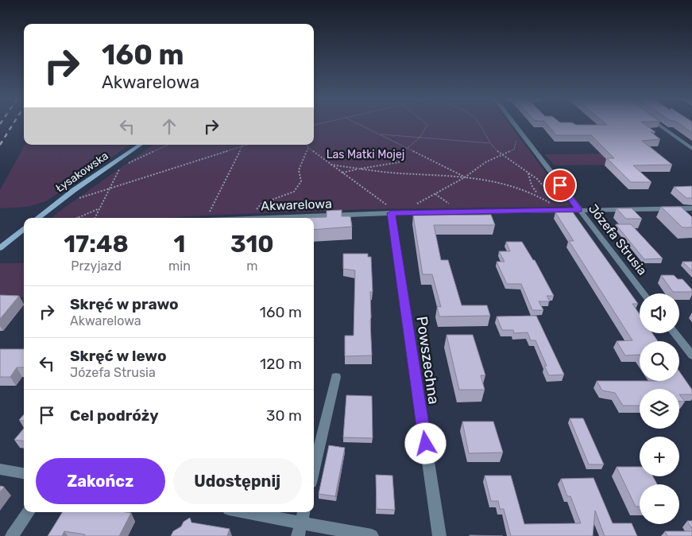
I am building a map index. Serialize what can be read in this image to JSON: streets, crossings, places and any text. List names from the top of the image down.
{
  "streets": {
    "street": [
      "Łysakowska",
      "Akwarelowa",
      "Józefa Strusia",
      "Powszechna"
    ]
  },
  "crossings": [
    ["Akwarelowa", "Józefa Strusia"],
    ["Akwarelowa", "Powszechna"]
  ],
  "parks": ["Las Matki Mojej"],
  "page": {
    "turn": ["160 m", "Akwarelowa"],
    "eta": [
      "17:48",
      "Przyjazd",
      "1",
      "min",
      "310",
      "m"
    ],
    "list": [
      {
        "name": "Skręć w prawo",
        "note": "Akwarelowa",
        "value": "160 m"
      },
      {
        "name": "Skręć w lewo",
        "note": "Józefa Strusia",
        "value": "120 m"
      },
      {
        "name": "Cel podróży",
        "value": "30 m"
      }
    ],
    "map_buttons": ["+", "−"],
    "buttons": ["Zakończ", "Udostępnij"]
  }
}
